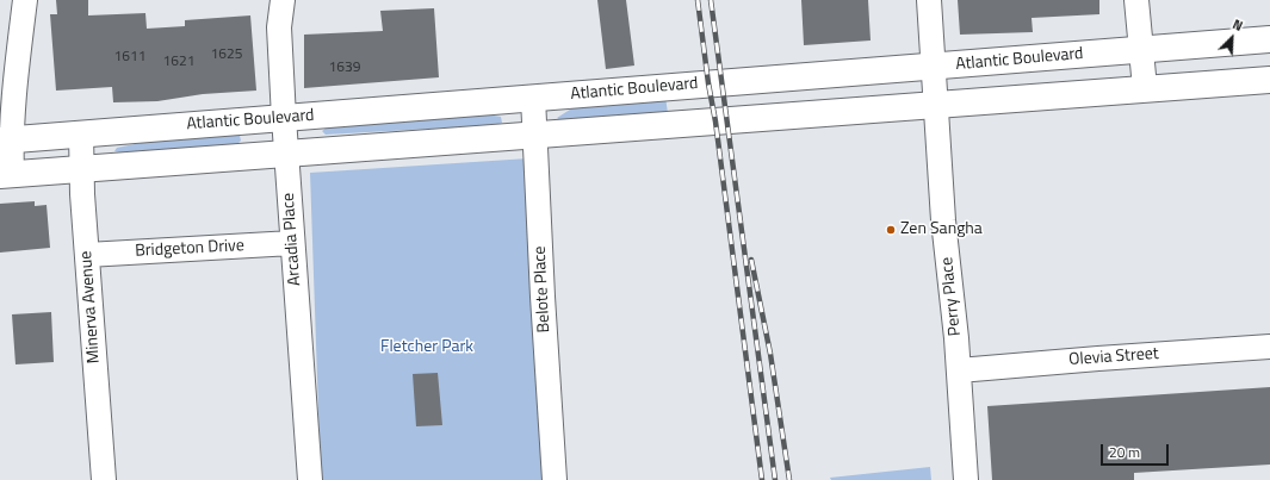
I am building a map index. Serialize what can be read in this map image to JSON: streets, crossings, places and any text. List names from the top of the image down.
{
  "streets": {
    "main road": ["Atlantic Boulevard"],
    "street": [
      "Arcadia Place",
      "Bridgeton Drive",
      "Belote Place",
      "Perry Place",
      "Minerva Avenue",
      "Olevia Street"
    ]
  },
  "crossings": [
    ["Atlantic Boulevard", "Arcadia Place"],
    ["Atlantic Boulevard", "Belote Place"],
    ["Atlantic Boulevard", "Perry Place"],
    ["Atlantic Boulevard", "Minerva Avenue"],
    ["Arcadia Place", "Bridgeton Drive"],
    ["Bridgeton Drive", "Minerva Avenue"],
    ["Perry Place", "Olevia Street"]
  ],
  "parks": ["Fletcher Park"],
  "places": ["Zen Sangha"],
  "house_numbers": [
    "1625",
    "1611",
    "1621",
    "1639"
  ],
  "scale_bar": "20 m",
  "north": "top right"
}
